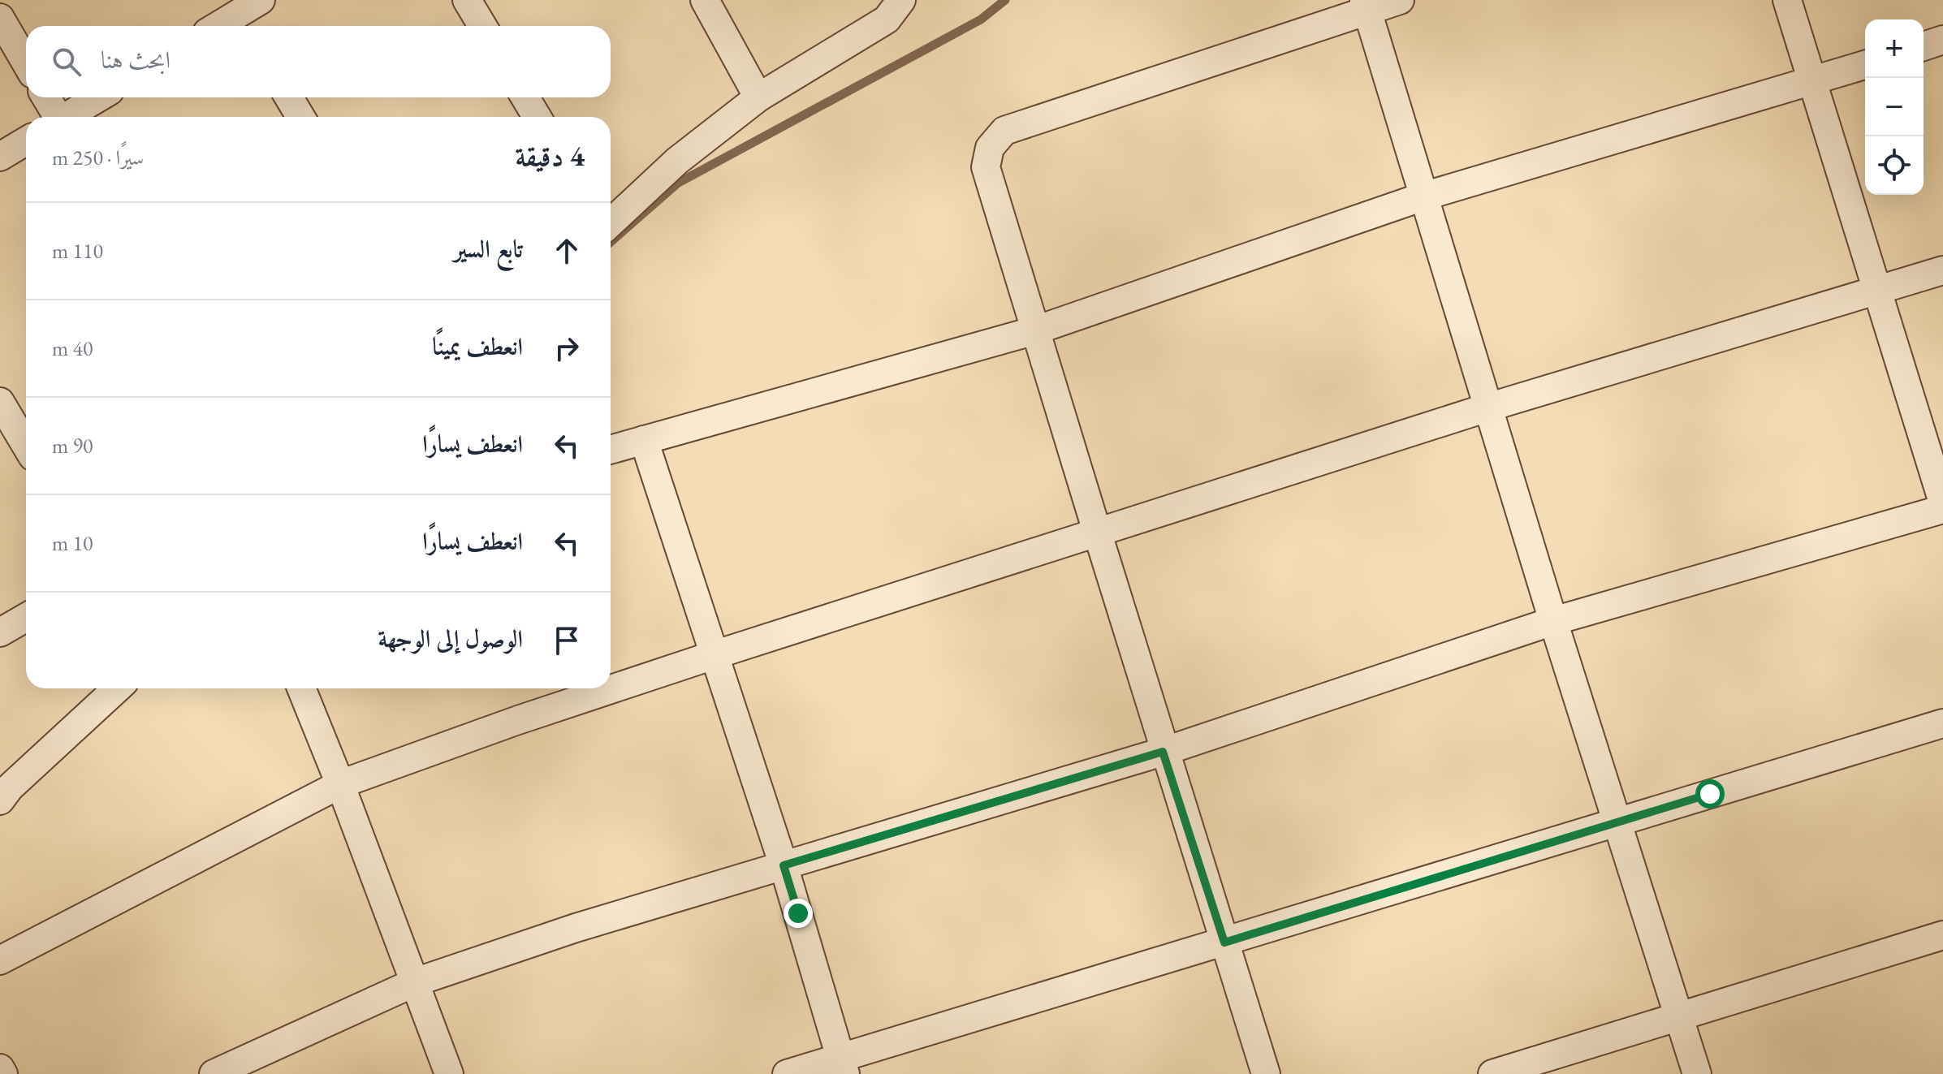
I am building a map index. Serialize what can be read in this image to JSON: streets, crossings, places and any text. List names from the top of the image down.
{
  "page": {
    "map_buttons": ["+", "−"],
    "search": "ابحث هنا",
    "heading": ["4 دقيقة", "سيرًا · 250 m"],
    "list": [
      ["تابع السير", "110 m"],
      ["انعطف يمينًا", "40 m"],
      ["انعطف يسارًا", "90 m"],
      ["انعطف يسارًا", "10 m"],
      "الوصول إلى الوجهة"
    ]
  }
}
